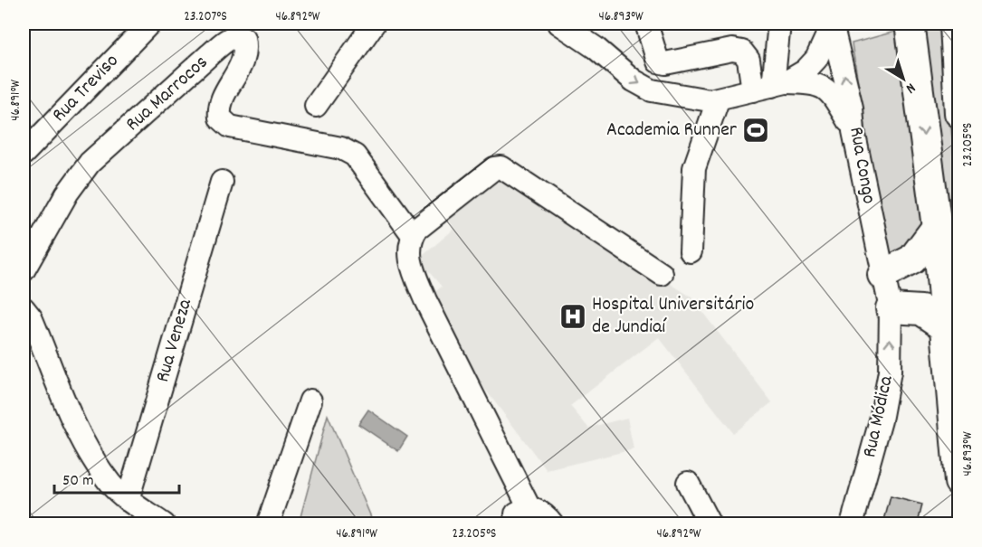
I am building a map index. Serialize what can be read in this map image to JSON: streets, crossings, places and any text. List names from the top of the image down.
{
  "streets": {
    "street": [
      "Rua Treviso",
      "Rua Marrocos",
      "Rua Congo",
      "Rua Veneza",
      "Rua Módica"
    ]
  },
  "crossings": [
    ["Rua Congo", "Rua Módica"]
  ],
  "one_way": ["Rua Módica"],
  "places": {
    "sports": ["Academia Runner"],
    "hospital": ["Hospital Universitário de Jundiaí"]
  },
  "scale_bar": "50 m",
  "north": "bottom right",
  "coordinates": [
    "23.207°S",
    "46.892°W",
    "46.893°W",
    "46.891°W",
    "23.205°S"
  ]
}
